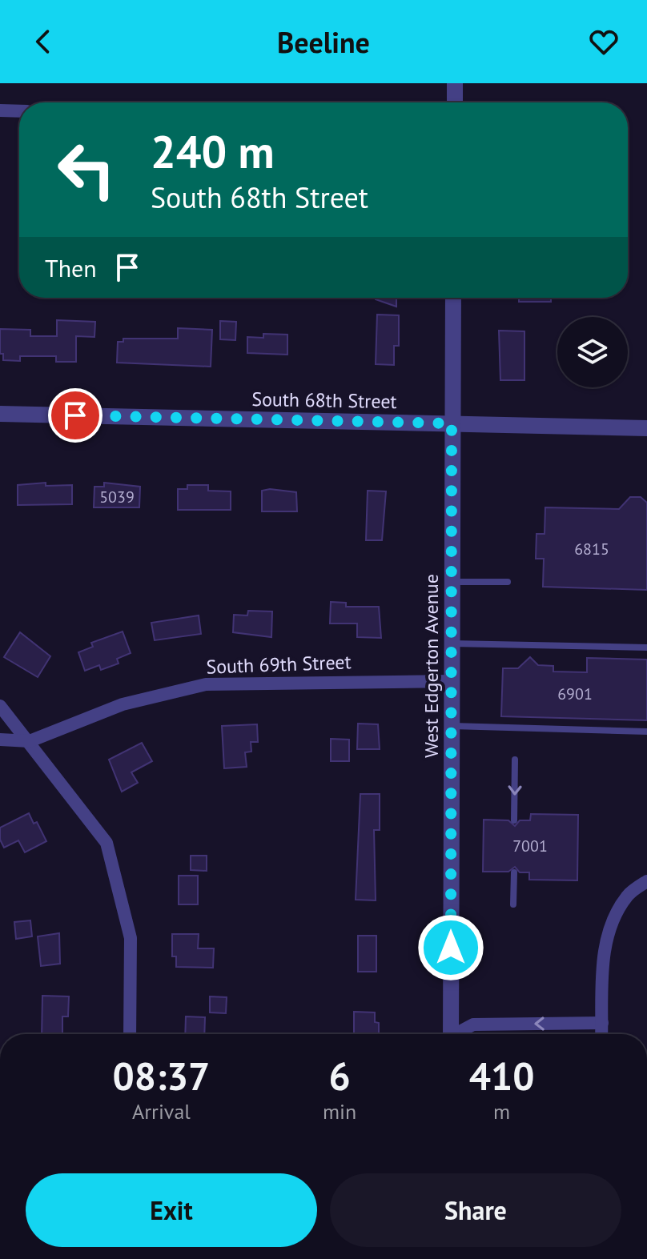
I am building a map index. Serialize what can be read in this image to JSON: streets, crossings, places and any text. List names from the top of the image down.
{
  "streets": {
    "street": ["South 68th Street", "South 69th Street", "West Edgerton Avenue"]
  },
  "crossings": [
    ["South 68th Street", "West Edgerton Avenue"],
    ["South 69th Street", "West Edgerton Avenue"]
  ],
  "house_numbers": [
    "5039",
    "6815",
    "6901",
    "7001"
  ],
  "page": {
    "header": "Beeline",
    "turn": ["240 m", "South 68th Street"],
    "then": "Then",
    "eta": [
      "08:37",
      "Arrival",
      "6",
      "min",
      "410",
      "m"
    ],
    "buttons": ["Exit", "Share"]
  }
}
